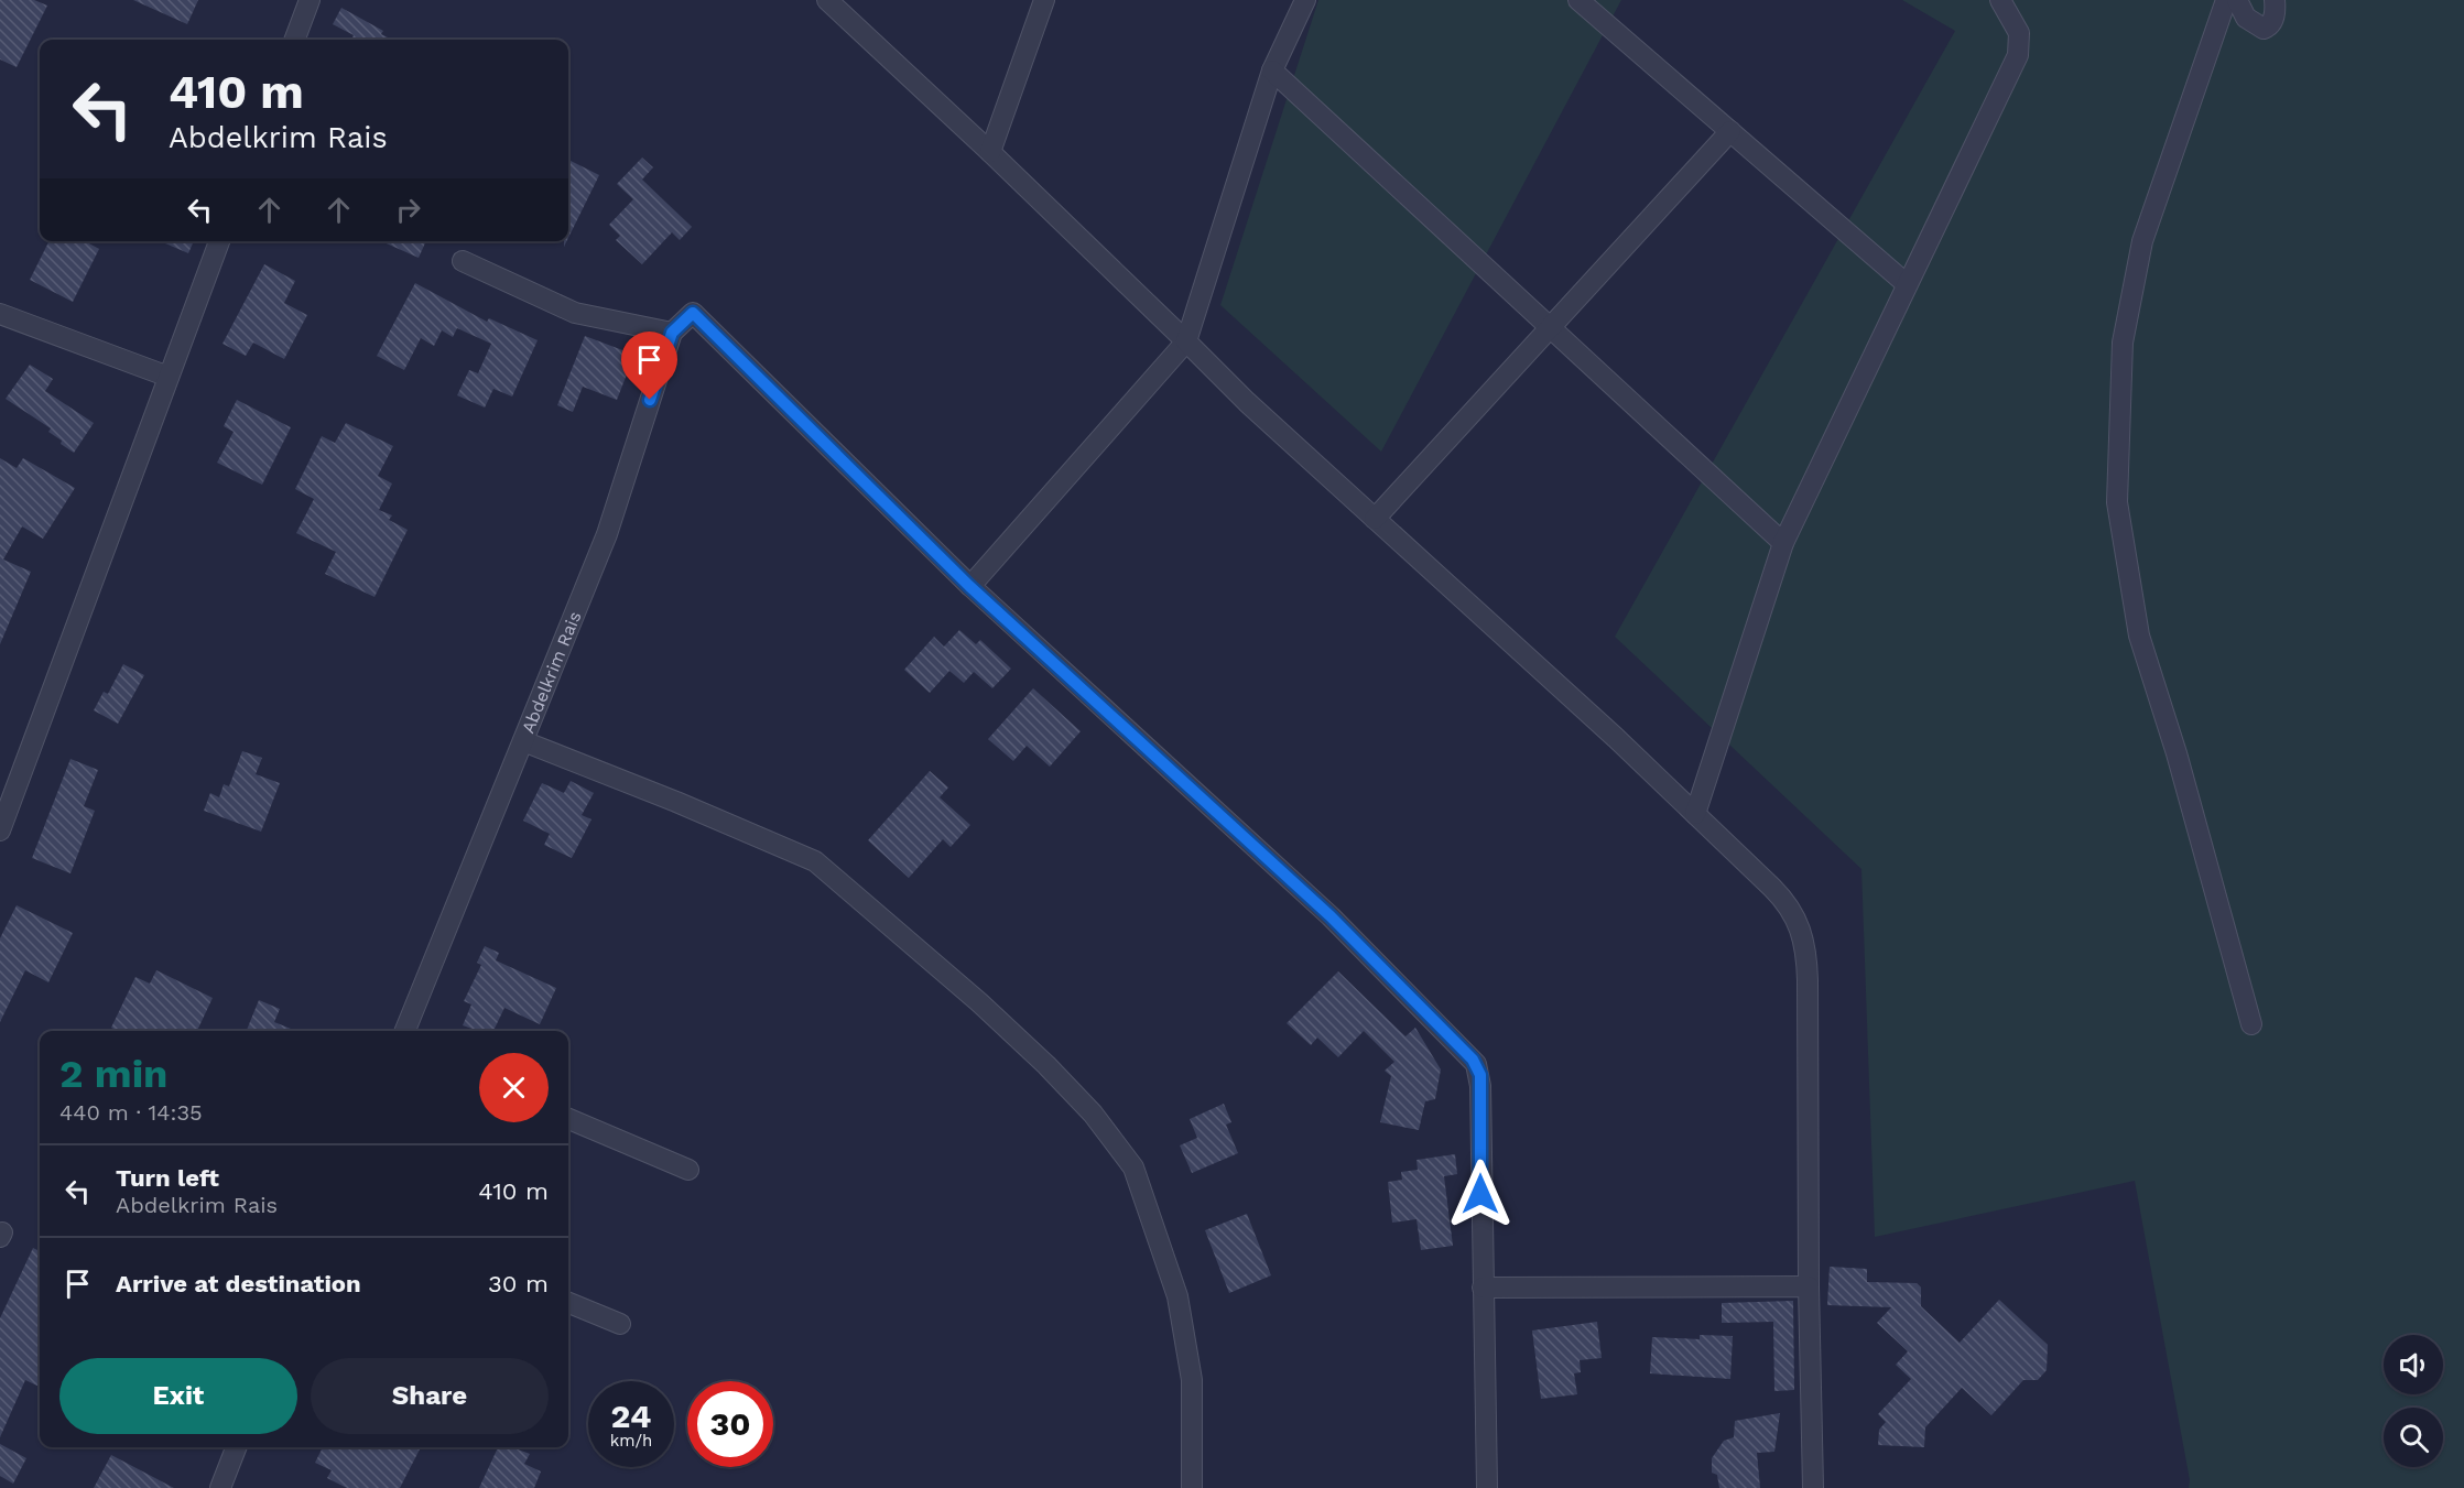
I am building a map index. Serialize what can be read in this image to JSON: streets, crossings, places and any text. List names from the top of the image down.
{
  "streets": {
    "street": ["Abdelkrim Rais"]
  },
  "page": {
    "turn": ["410 m", "Abdelkrim Rais"],
    "heading": ["2 min", "440 m · 14:35"],
    "list": [
      {
        "name": "Turn left",
        "note": "Abdelkrim Rais",
        "value": "410 m"
      },
      {
        "name": "Arrive at destination",
        "value": "30 m"
      }
    ],
    "buttons": ["Exit", "Share"],
    "speed": "24 km/h",
    "limit": "30"
  }
}
